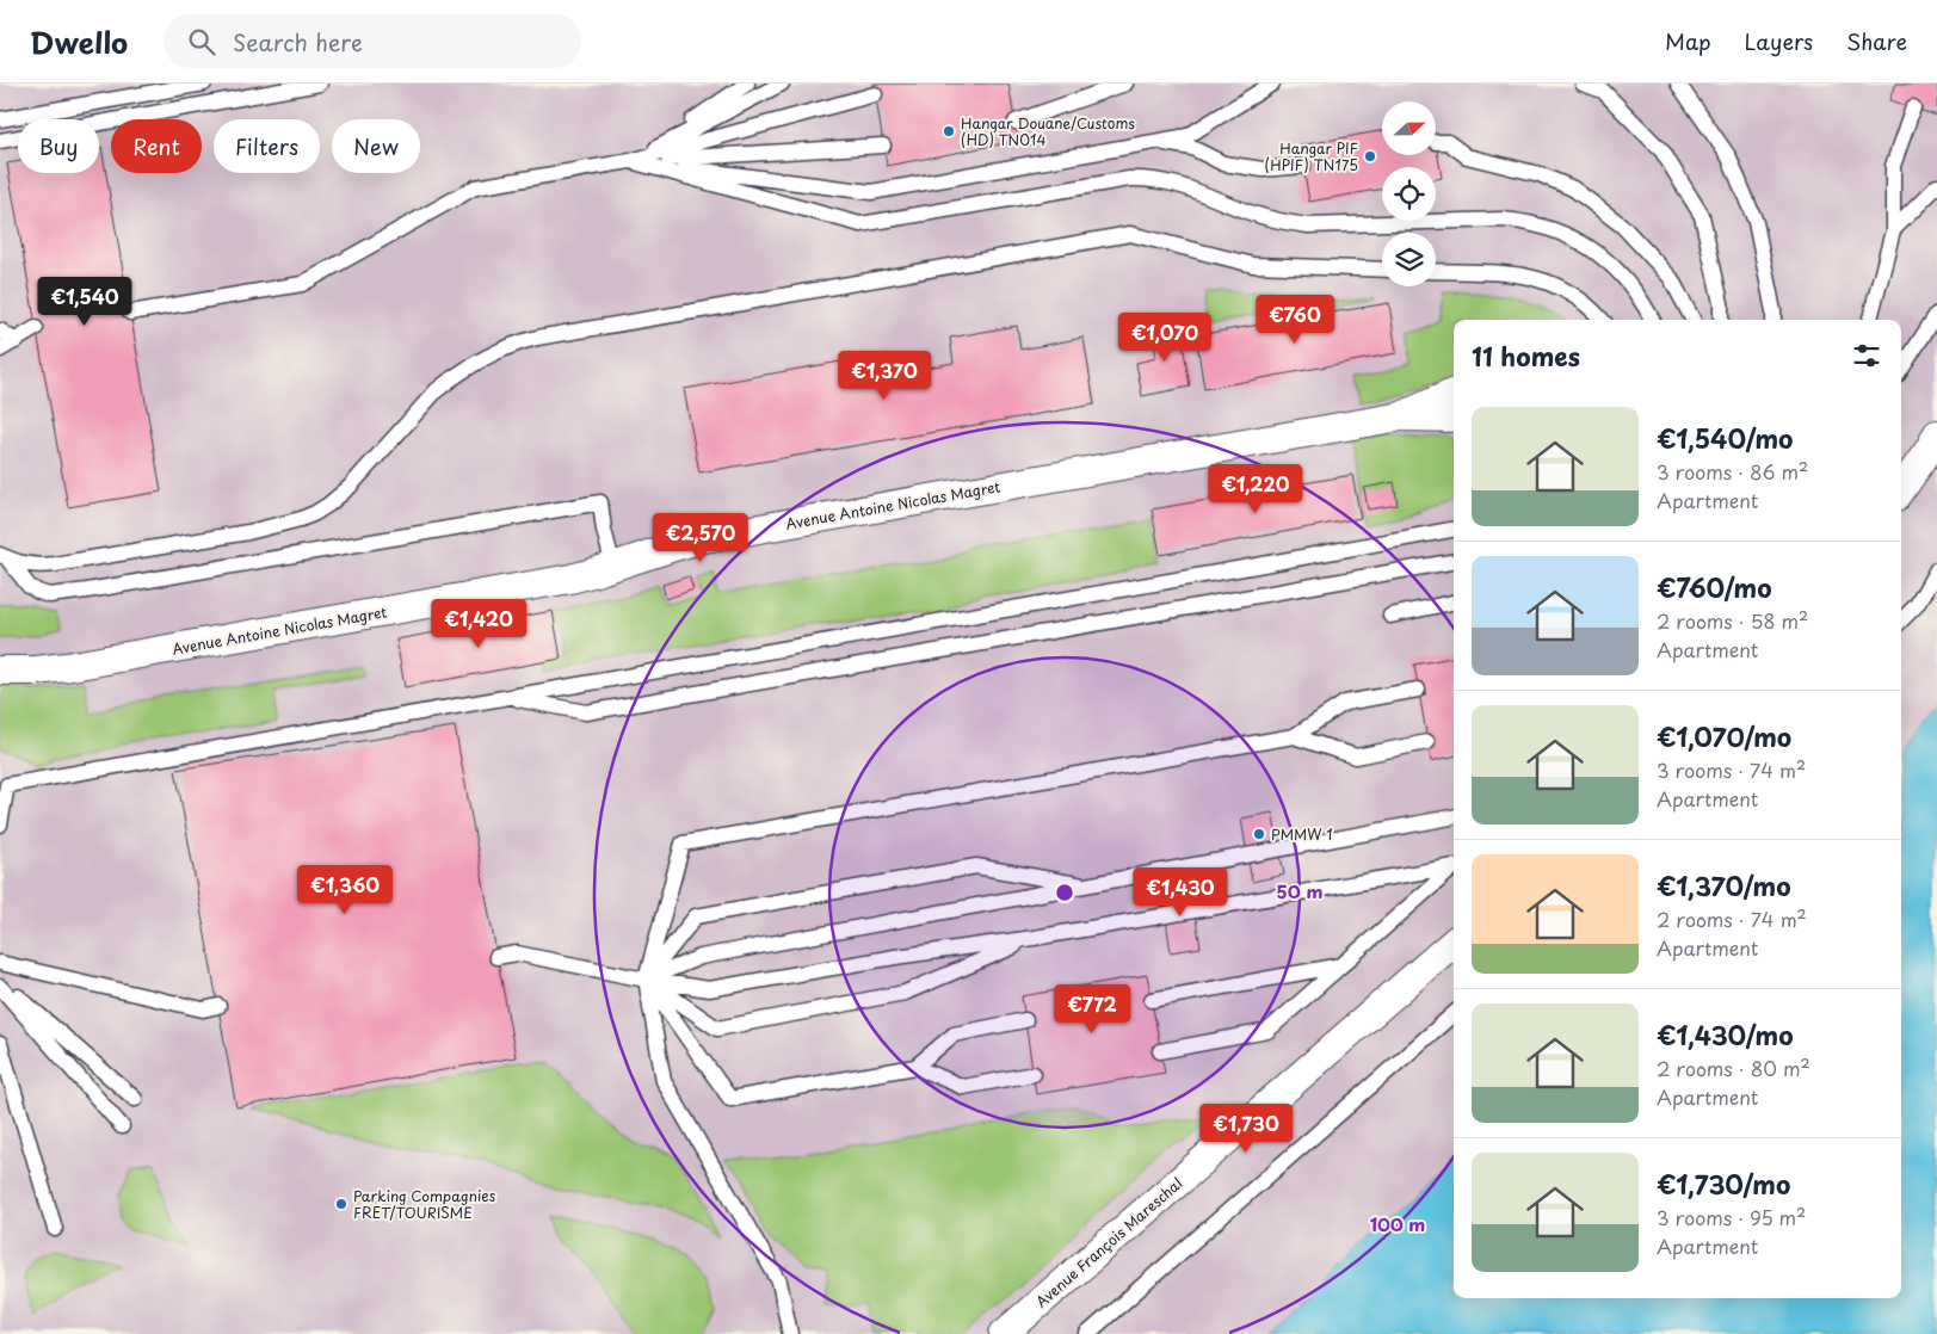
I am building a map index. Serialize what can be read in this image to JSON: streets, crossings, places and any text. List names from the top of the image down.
{
  "streets": {
    "street": ["Avenue Antoine Nicolas Magret", "Avenue François Mareschal"]
  },
  "places": [
    "Hangar Douane/Customs (HD) TN014",
    "Hangar PIF (HPIF) TN175",
    "PMMW 1",
    "Parking Compagnies FRET/TOURISME"
  ],
  "north": "right",
  "page": {
    "header": "Dwello",
    "search": "Search here",
    "nav": ["Map", "Layers", "Share"],
    "chip": [
      "Buy",
      "Rent",
      "Filters",
      "New"
    ],
    "price": [
      "€1,540",
      "€760",
      "€1,070",
      "€1,370",
      "€1,220",
      "€2,570",
      "€1,420",
      "€1,360",
      "€1,430",
      "€772",
      "€1,730"
    ],
    "heading": "11 homes",
    "list": [
      {
        "name": "€1,540/mo",
        "note": "3 rooms · 86 m² · Apartment"
      },
      {
        "name": "€760/mo",
        "note": "2 rooms · 58 m² · Apartment"
      },
      {
        "name": "€1,070/mo",
        "note": "3 rooms · 74 m² · Apartment"
      },
      {
        "name": "€1,370/mo",
        "note": "2 rooms · 74 m² · Apartment"
      },
      {
        "name": "€1,430/mo",
        "note": "2 rooms · 80 m² · Apartment"
      },
      {
        "name": "€1,730/mo",
        "note": "3 rooms · 95 m² · Apartment"
      }
    ]
  },
  "rings": ["50 m", "100 m"]
}
